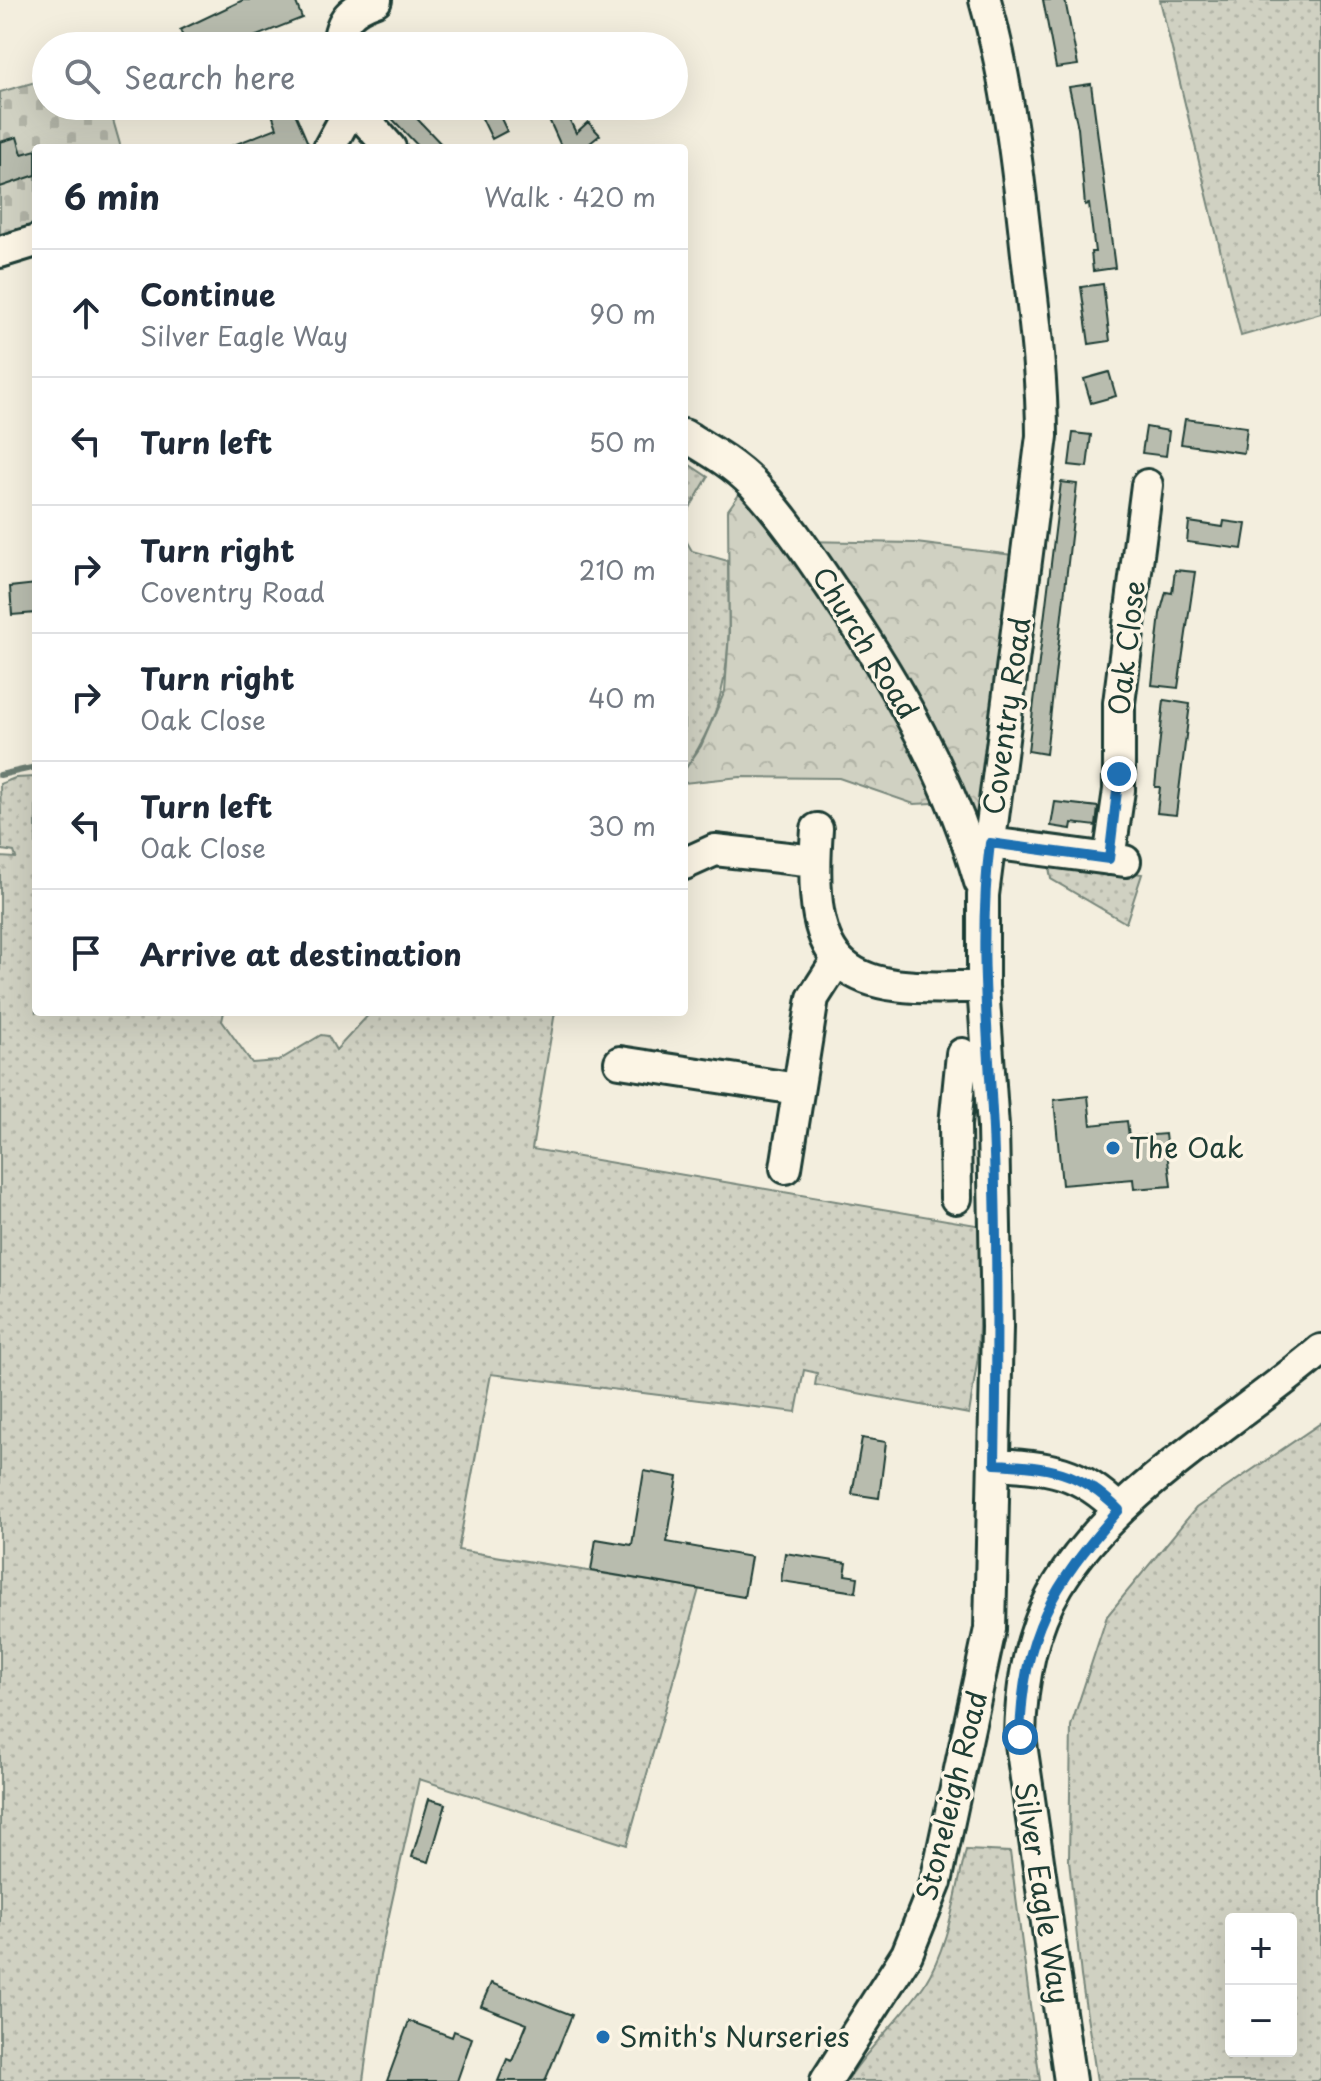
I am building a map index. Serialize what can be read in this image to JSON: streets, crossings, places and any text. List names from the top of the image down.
{
  "streets": {
    "street": [
      "Church Road",
      "Oak Close",
      "Coventry Road",
      "Stoneleigh Road",
      "Silver Eagle Way"
    ]
  },
  "crossings": [
    ["Church Road", "Coventry Road"],
    ["Oak Close", "Coventry Road"],
    ["Coventry Road", "Stoneleigh Road"]
  ],
  "places": ["The Oak", "Smith's Nurseries"],
  "page": {
    "search": "Search here",
    "heading": ["6 min", "Walk · 420 m"],
    "list": [
      ["Continue", "Silver Eagle Way", "90 m"],
      ["Turn left", "50 m"],
      ["Turn right", "Coventry Road", "210 m"],
      ["Turn right", "Oak Close", "40 m"],
      ["Turn left", "Oak Close", "30 m"],
      "Arrive at destination"
    ],
    "map_buttons": ["+", "−"]
  }
}
